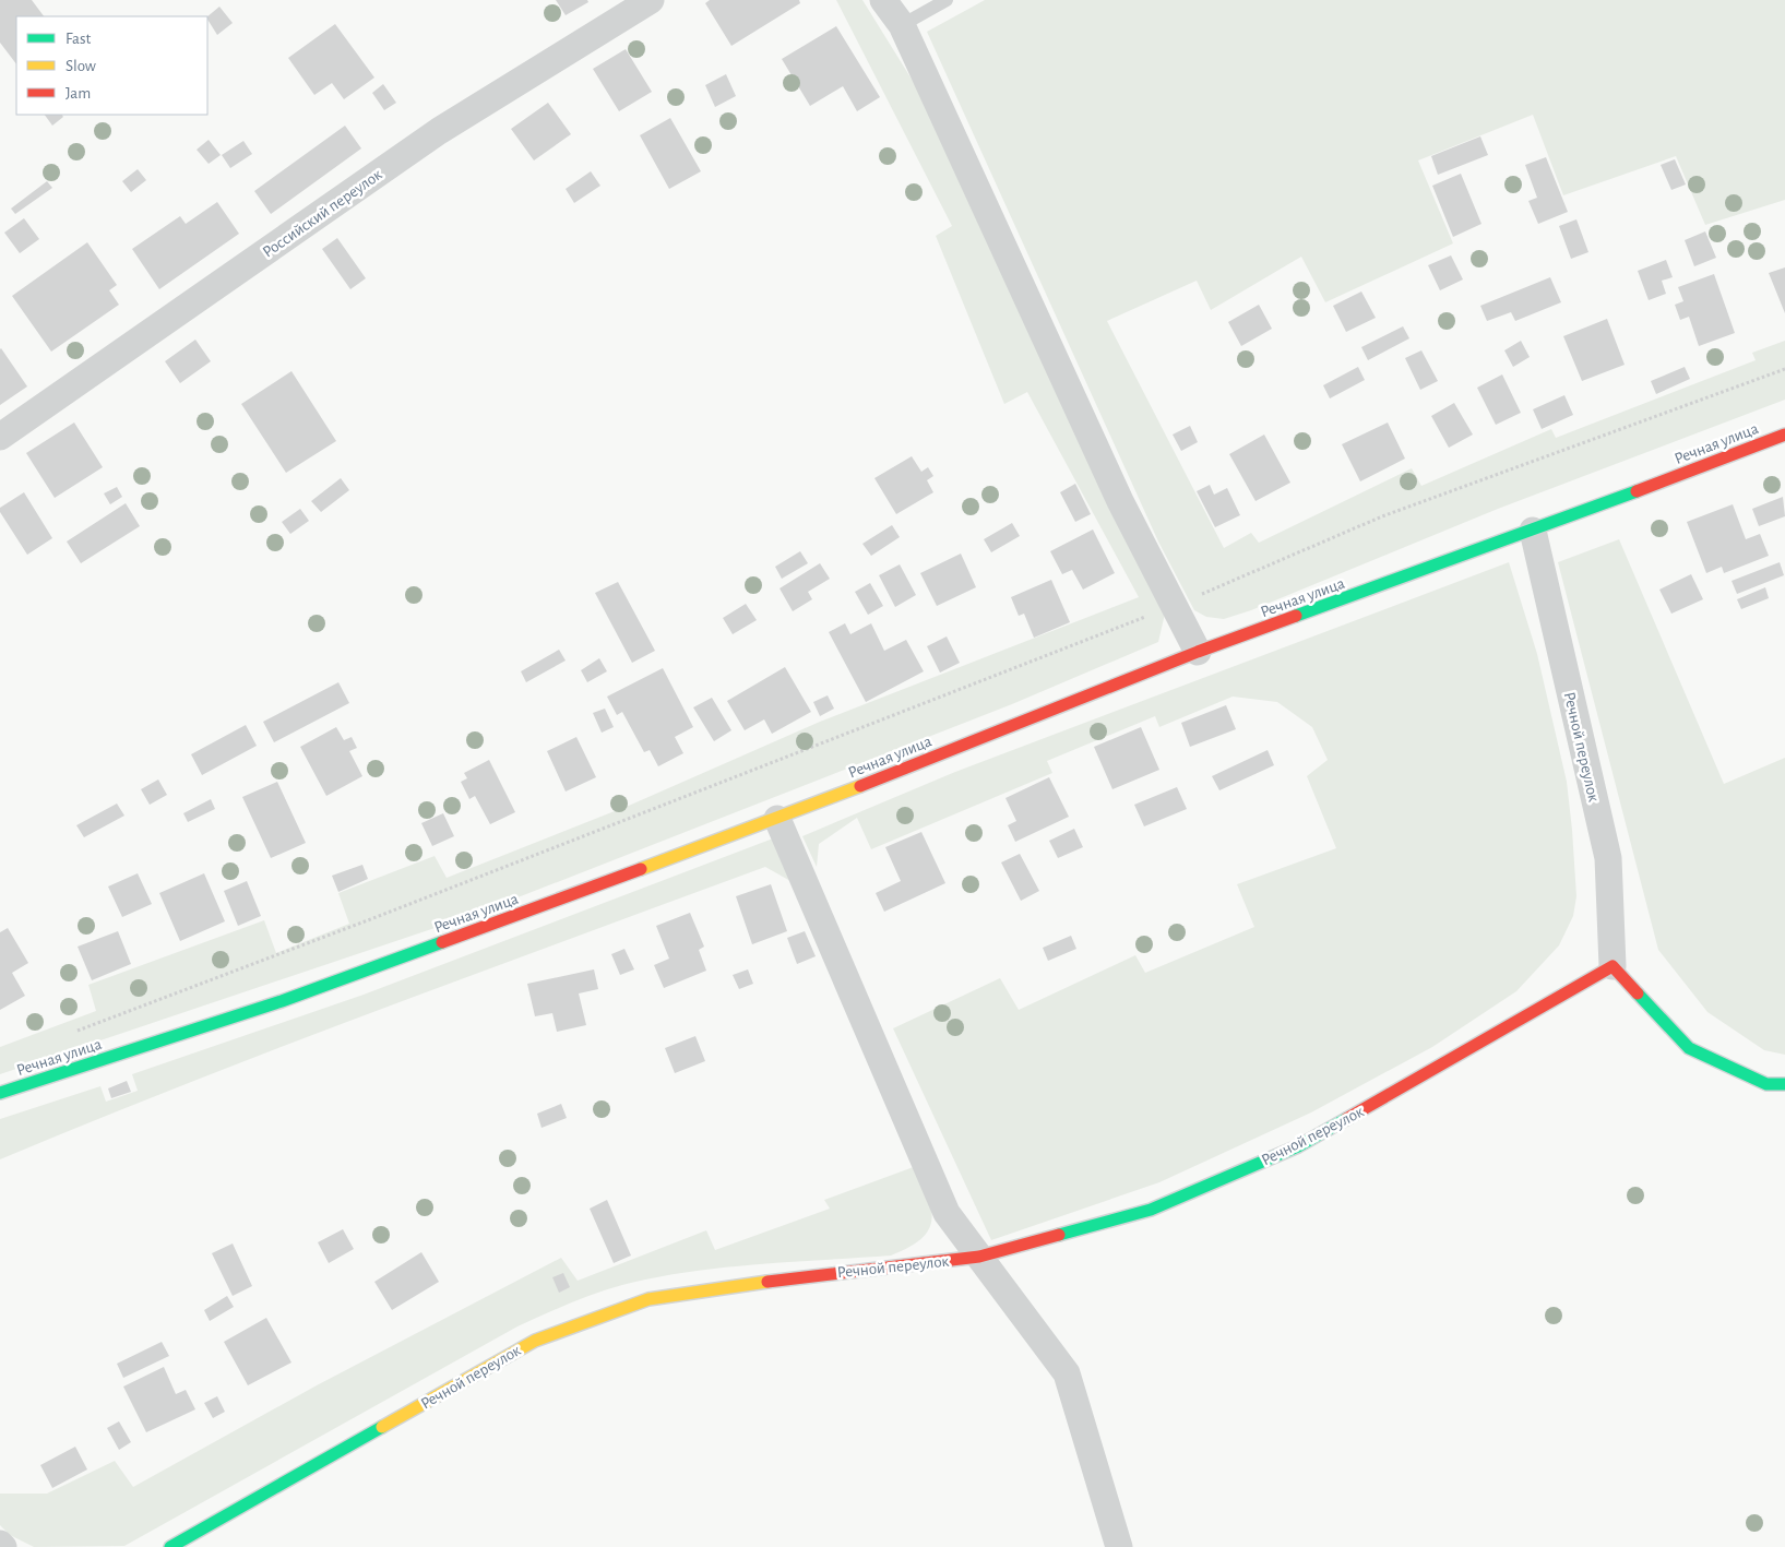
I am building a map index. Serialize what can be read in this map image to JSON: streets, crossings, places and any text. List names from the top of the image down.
{
  "streets": {
    "street": ["Российский переулок", "Речная улица", "Речной переулок"]
  },
  "crossings": [
    ["Речная улица", "Речной переулок"]
  ],
  "legend": ["Fast", "Slow", "Jam"]
}
